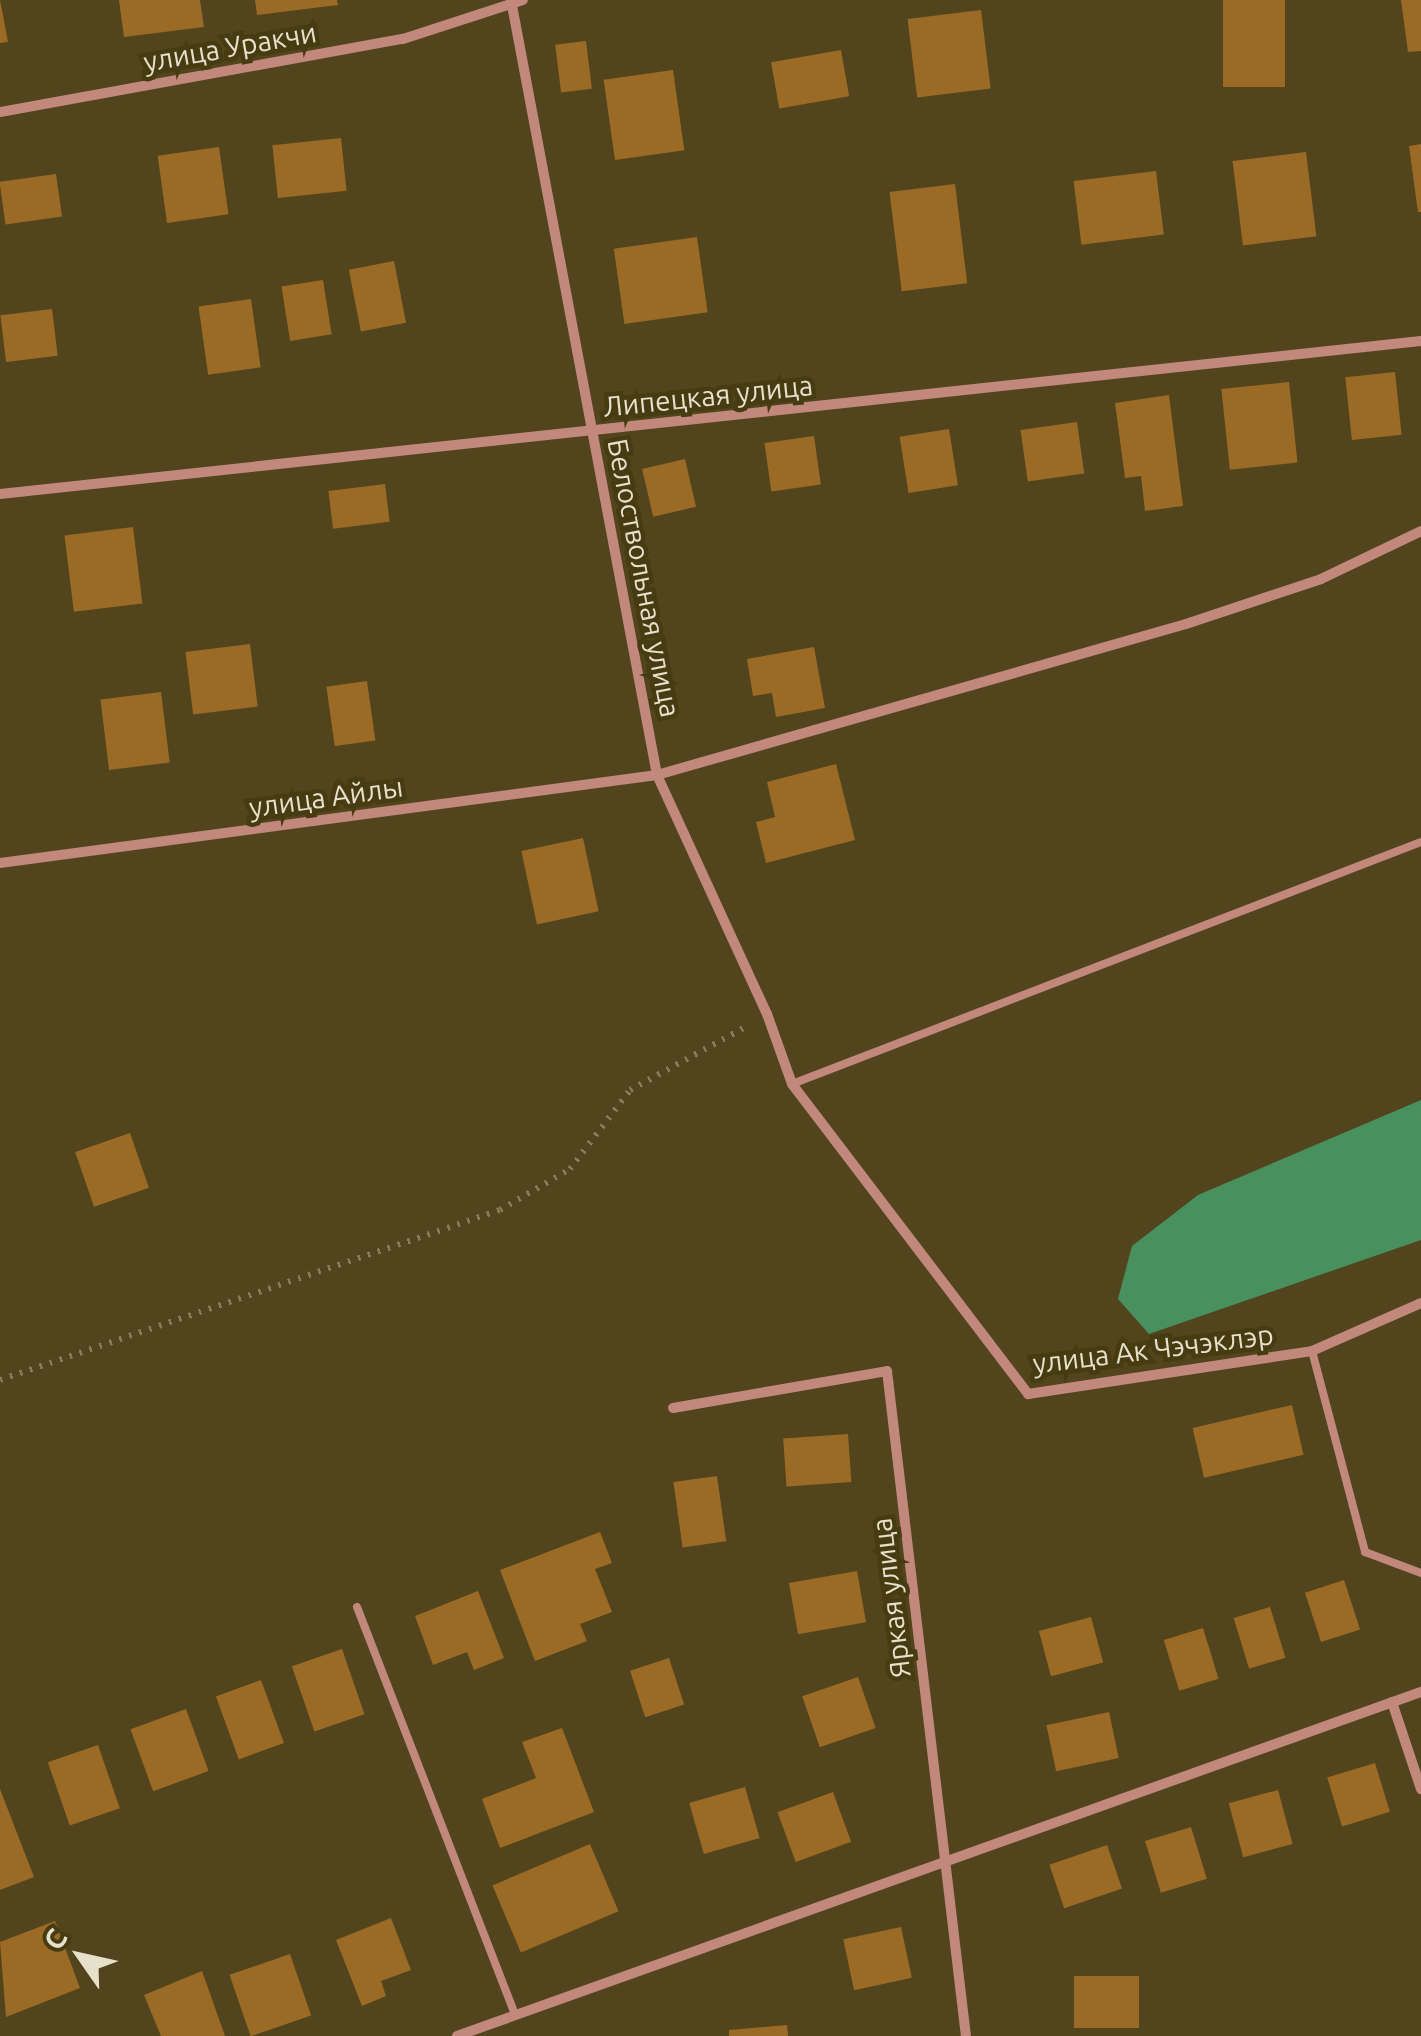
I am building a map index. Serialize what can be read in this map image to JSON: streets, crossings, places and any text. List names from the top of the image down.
{
  "streets": {
    "street": [
      "улица Уракчи",
      "Липецкая улица",
      "Белоствольная улица",
      "улица Айлы",
      "улица Ак Чэчэклэр",
      "Яркая улица"
    ]
  },
  "crossings": [
    ["улица Уракчи", "Белоствольная улица"],
    ["Липецкая улица", "Белоствольная улица"],
    ["Белоствольная улица", "улица Айлы"],
    ["Белоствольная улица", "улица Ак Чэчэклэр"]
  ],
  "north": "top left"
}
